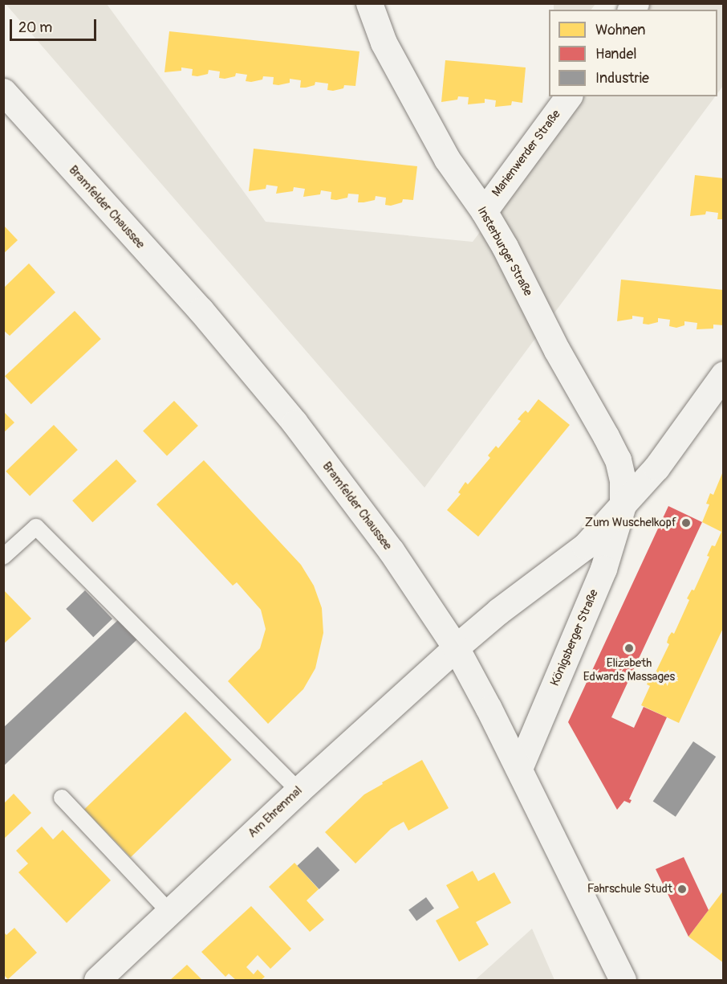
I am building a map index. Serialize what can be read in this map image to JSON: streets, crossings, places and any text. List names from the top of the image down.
{
  "streets": {
    "street": [
      "Marienwerder Straße",
      "Bramfelder Chaussee",
      "Insterburger Straße",
      "Königsberger Straße",
      "Am Ehrenmal"
    ]
  },
  "crossings": [
    ["Marienwerder Straße", "Insterburger Straße"],
    ["Bramfelder Chaussee", "Königsberger Straße"],
    ["Bramfelder Chaussee", "Am Ehrenmal"],
    ["Insterburger Straße", "Königsberger Straße"],
    ["Königsberger Straße", "Am Ehrenmal"]
  ],
  "places": ["Zum Wuschelkopf", "Elizabeth Edwards Massages", "Fahrschule Studt"],
  "legend": ["Wohnen", "Handel", "Industrie"],
  "scale_bar": "20 m"
}
